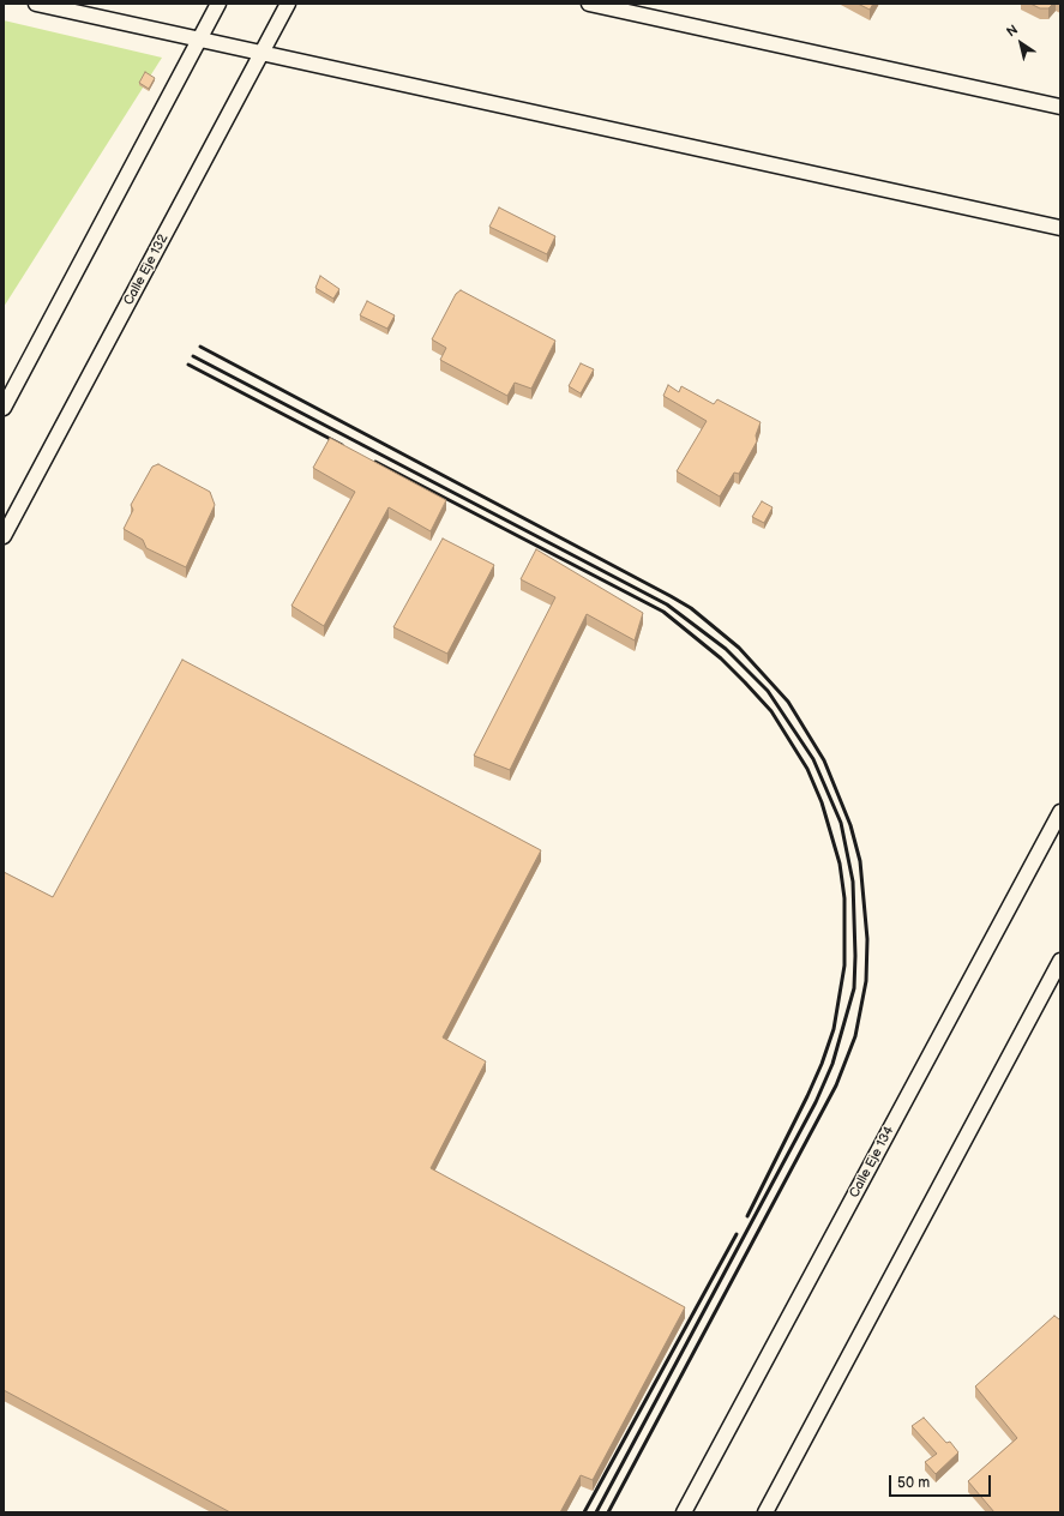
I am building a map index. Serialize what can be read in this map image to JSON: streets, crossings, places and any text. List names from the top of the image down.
{
  "streets": {
    "street": ["Calle Eje 132", "Calle Eje 134"]
  },
  "scale_bar": "50 m",
  "north": "top left"
}
